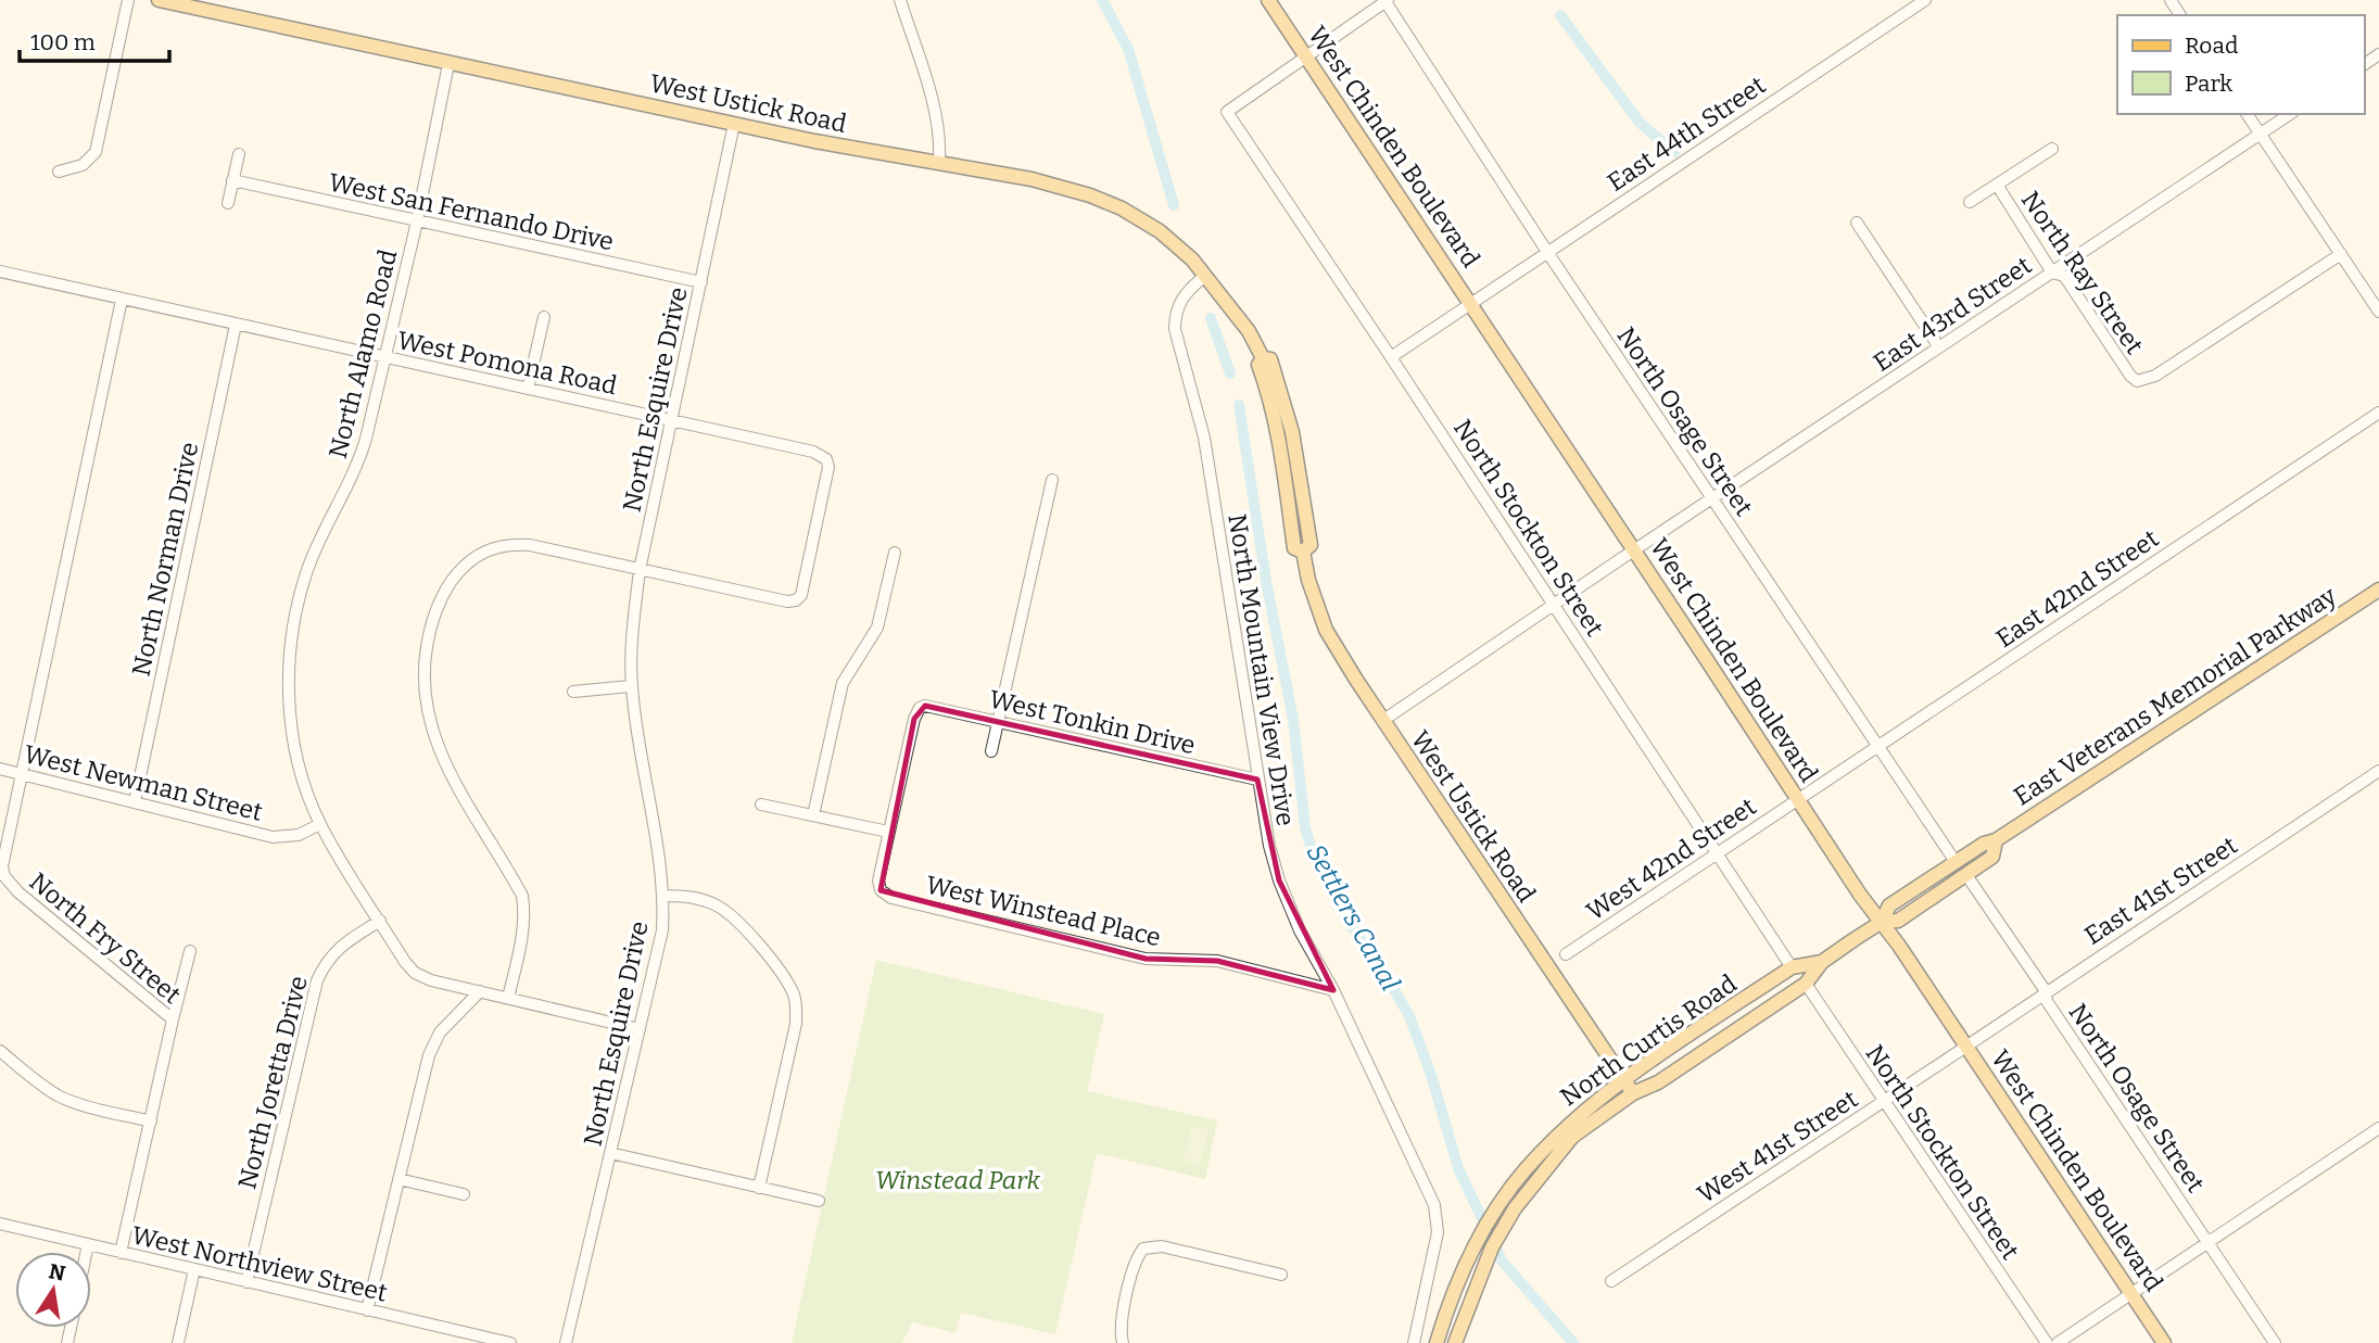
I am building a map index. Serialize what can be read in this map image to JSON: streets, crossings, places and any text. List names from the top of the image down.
{
  "streets": {
    "main road": [
      "West Ustick Road",
      "West Chinden Boulevard",
      "East Veterans Memorial Parkway",
      "North Curtis Road"
    ],
    "street": [
      "East 44th Street",
      "West San Fernando Drive",
      "North Ray Street",
      "East 43rd Street",
      "North Alamo Road",
      "West Pomona Road",
      "North Esquire Drive",
      "North Osage Street",
      "North Stockton Street",
      "North Norman Drive",
      "East 42nd Street",
      "North Mountain View Drive",
      "West Tonkin Drive",
      "West Newman Street",
      "West 42nd Street",
      "East 41st Street",
      "West Winstead Place",
      "North Fry Street",
      "North Joretta Drive",
      "West 41st Street",
      "West Northview Street"
    ]
  },
  "crossings": [
    ["West Ustick Road", "East 43rd Street"],
    ["West Ustick Road", "North Alamo Road"],
    ["West Ustick Road", "North Esquire Drive"],
    ["West Ustick Road", "North Mountain View Drive"],
    ["West Ustick Road", "North Curtis Road"],
    ["East 44th Street", "West Chinden Boulevard"],
    ["East 44th Street", "North Osage Street"],
    ["East 44th Street", "North Stockton Street"],
    ["West Chinden Boulevard", "East 43rd Street"],
    ["West Chinden Boulevard", "North Stockton Street"],
    ["West Chinden Boulevard", "East 42nd Street"],
    ["West Chinden Boulevard", "East Veterans Memorial Parkway"],
    ["West Chinden Boulevard", "West 42nd Street"],
    ["West Chinden Boulevard", "East 41st Street"],
    ["West Chinden Boulevard", "North Curtis Road"],
    ["West Chinden Boulevard", "West 41st Street"],
    ["West San Fernando Drive", "North Alamo Road"],
    ["West San Fernando Drive", "North Esquire Drive"],
    ["North Ray Street", "East 43rd Street"],
    ["East 43rd Street", "North Osage Street"],
    ["East 43rd Street", "North Stockton Street"],
    ["North Alamo Road", "West Pomona Road"],
    ["North Alamo Road", "North Esquire Drive"],
    ["North Alamo Road", "West Newman Street"],
    ["North Alamo Road", "North Joretta Drive"],
    ["West Pomona Road", "North Esquire Drive"],
    ["West Pomona Road", "North Norman Drive"],
    ["West Pomona Road", "North Fry Street"],
    ["North Osage Street", "East 42nd Street"],
    ["North Osage Street", "East Veterans Memorial Parkway"],
    ["North Osage Street", "East 41st Street"],
    ["North Stockton Street", "West 42nd Street"],
    ["North Stockton Street", "North Curtis Road"],
    ["North Stockton Street", "West 41st Street"],
    ["North Norman Drive", "West Newman Street"],
    ["East 42nd Street", "West 42nd Street"],
    ["North Mountain View Drive", "West Tonkin Drive"],
    ["North Mountain View Drive", "West Winstead Place"],
    ["East Veterans Memorial Parkway", "North Curtis Road"],
    ["West Tonkin Drive", "West Winstead Place"],
    ["West Newman Street", "North Fry Street"],
    ["East 41st Street", "West 41st Street"],
    ["North Fry Street", "West Northview Street"],
    ["North Joretta Drive", "West Northview Street"]
  ],
  "water": ["Settlers Canal"],
  "parks": ["Winstead Park"],
  "legend": ["Road", "Park"],
  "scale_bar": "100 m",
  "north": "top"
}
